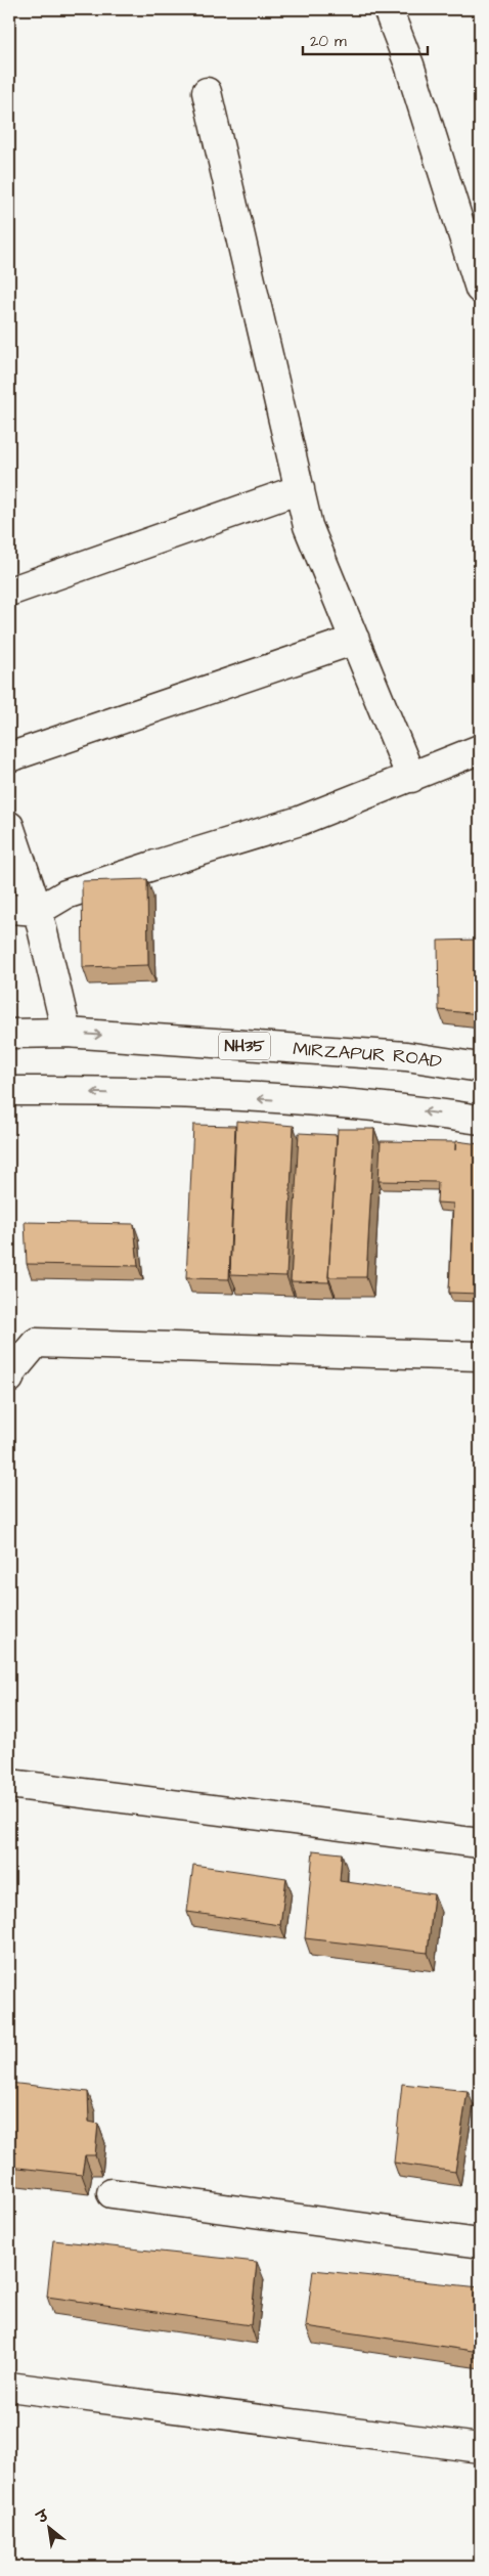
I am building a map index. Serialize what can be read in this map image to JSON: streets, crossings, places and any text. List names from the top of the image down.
{
  "streets": {
    "main road": ["NH35", "MIRZAPUR ROAD"]
  },
  "scale_bar": "20 m",
  "north": "top left"
}
